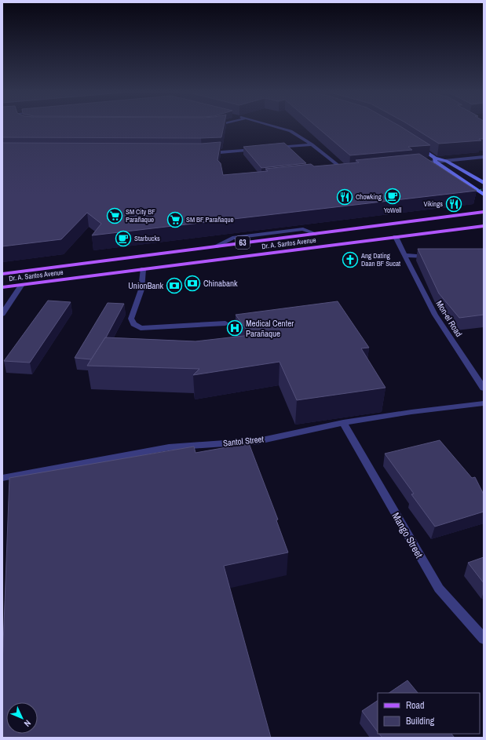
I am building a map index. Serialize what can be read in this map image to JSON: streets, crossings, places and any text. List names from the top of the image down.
{
  "streets": {
    "main road": ["63", "Dr. A. Santos Avenue"],
    "street": ["Mon-el Road", "Santol Street", "Mango Street"]
  },
  "crossings": [
    ["Dr. A. Santos Avenue", "Mon-el Road"],
    ["Santol Street", "Mango Street"]
  ],
  "places": {
    "cafe": ["YoWell", "Starbucks"],
    "restaurant": ["Chowking", "Vikings"],
    "supermarket": ["SM City BF Parañaque", "SM BF Parañaque"],
    "church": ["Ang Dating Daan BF Sucat"],
    "bank": ["Chinabank", "UnionBank"],
    "hospital": ["Medical Center Parañaque"]
  },
  "legend": ["Road", "Building"],
  "north": "bottom right"
}
